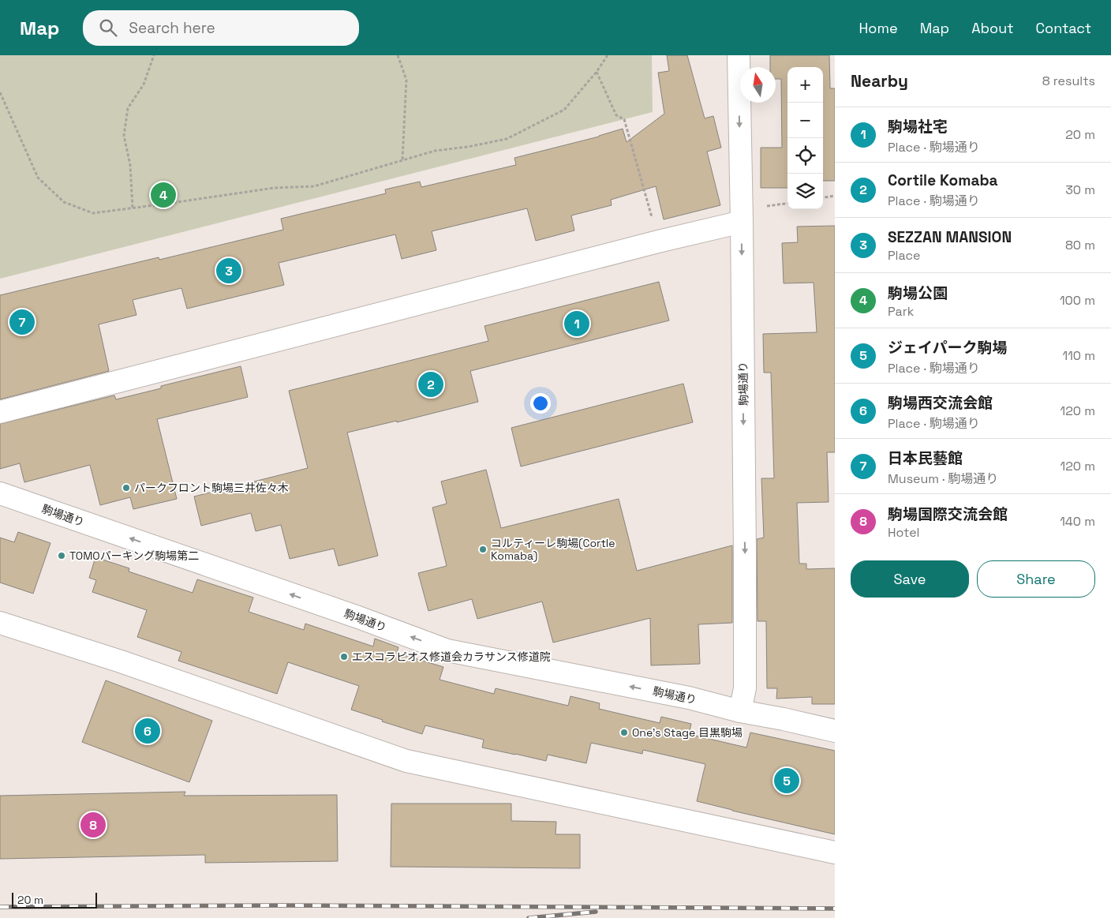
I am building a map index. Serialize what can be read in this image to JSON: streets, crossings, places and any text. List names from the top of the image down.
{
  "streets": {
    "street": ["駒場通り"]
  },
  "places": [
    "パークフロント駒場三井佐々木",
    "コルティーレ駒場(Cortle Komaba)",
    "TOMOパーキング駒場第二",
    "エスコラピオス修道会カラサンス修道院",
    "One's Stage 目黒駒場"
  ],
  "scale_bar": "20 m",
  "north": "top",
  "page": {
    "header": "Map",
    "search": "Search here",
    "nav": [
      "Home",
      "Map",
      "About",
      "Contact"
    ],
    "heading": ["Nearby", "8 results"],
    "map_buttons": ["+", "−"],
    "list": [
      {
        "mark": "1",
        "name": "駒場社宅",
        "note": "Place · 駒場通り",
        "value": "20 m"
      },
      {
        "mark": "2",
        "name": "Cortile Komaba",
        "note": "Place · 駒場通り",
        "value": "30 m"
      },
      {
        "mark": "3",
        "name": "SEZZAN MANSION",
        "note": "Place",
        "value": "80 m"
      },
      {
        "mark": "4",
        "name": "駒場公園",
        "note": "Park",
        "value": "100 m"
      },
      {
        "mark": "5",
        "name": "ジェイパーク駒場",
        "note": "Place · 駒場通り",
        "value": "110 m"
      },
      {
        "mark": "6",
        "name": "駒場西交流会館",
        "note": "Place · 駒場通り",
        "value": "120 m"
      },
      {
        "mark": "7",
        "name": "日本民藝館",
        "note": "Museum · 駒場通り",
        "value": "120 m"
      },
      {
        "mark": "8",
        "name": "駒場国際交流会館",
        "note": "Hotel",
        "value": "140 m"
      }
    ],
    "pins": [
      "4",
      "3",
      "7",
      "1",
      "2",
      "6",
      "5",
      "8"
    ],
    "buttons": ["Save", "Share"],
    "scale": "20 m"
  }
}
